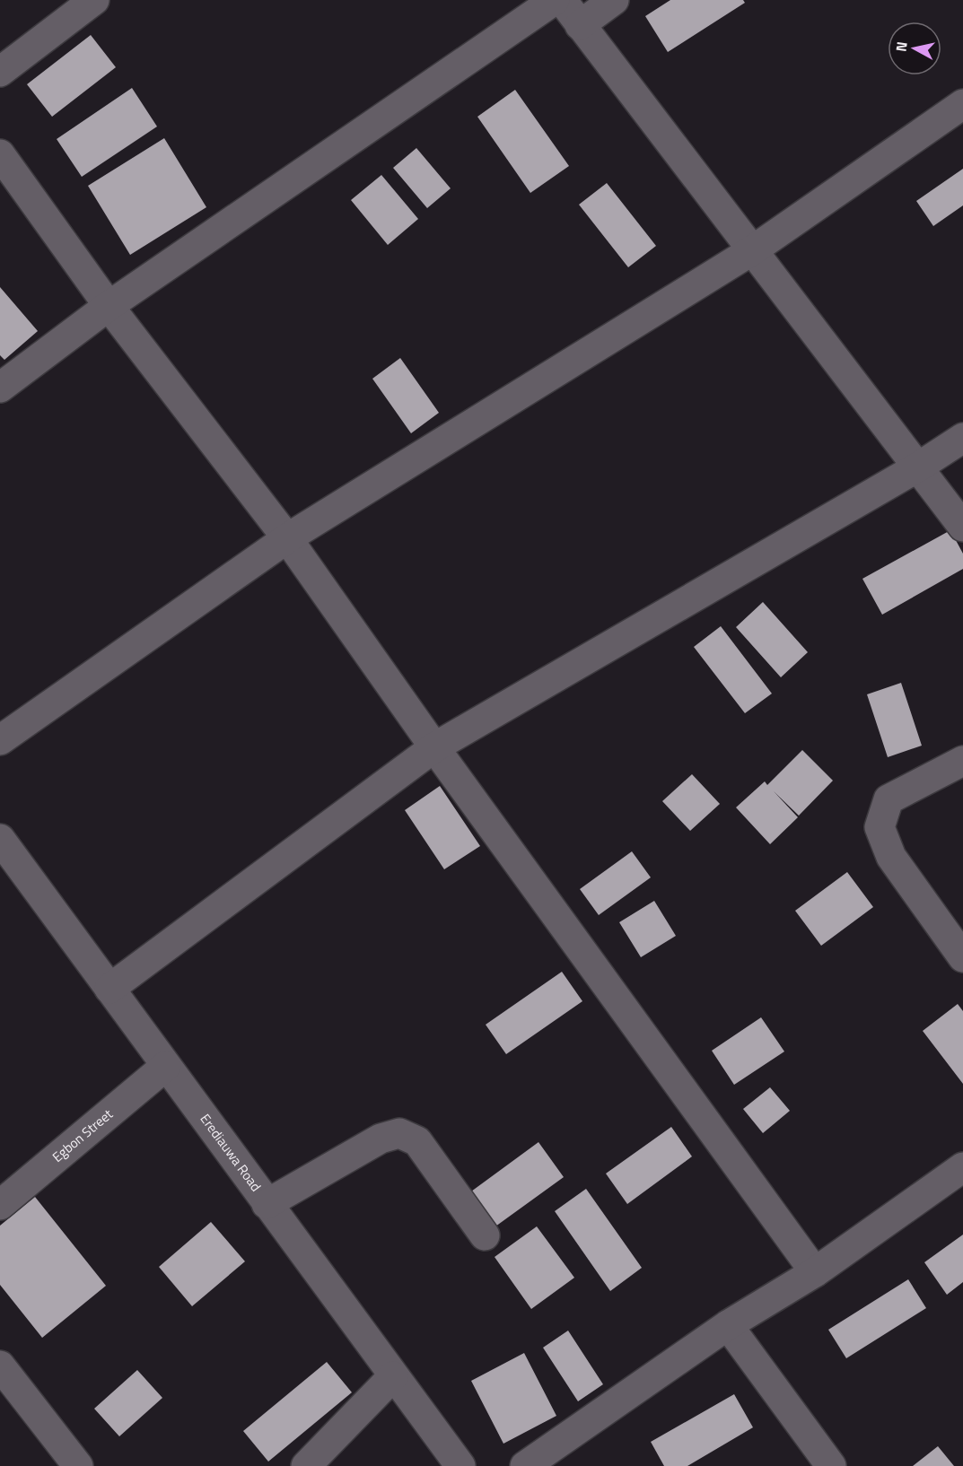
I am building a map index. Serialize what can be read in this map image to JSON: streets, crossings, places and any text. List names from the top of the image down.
{
  "streets": {
    "street": ["Egbon Street", "Erediauwa Road"]
  },
  "crossings": [
    ["Egbon Street", "Erediauwa Road"]
  ],
  "north": "left"
}
